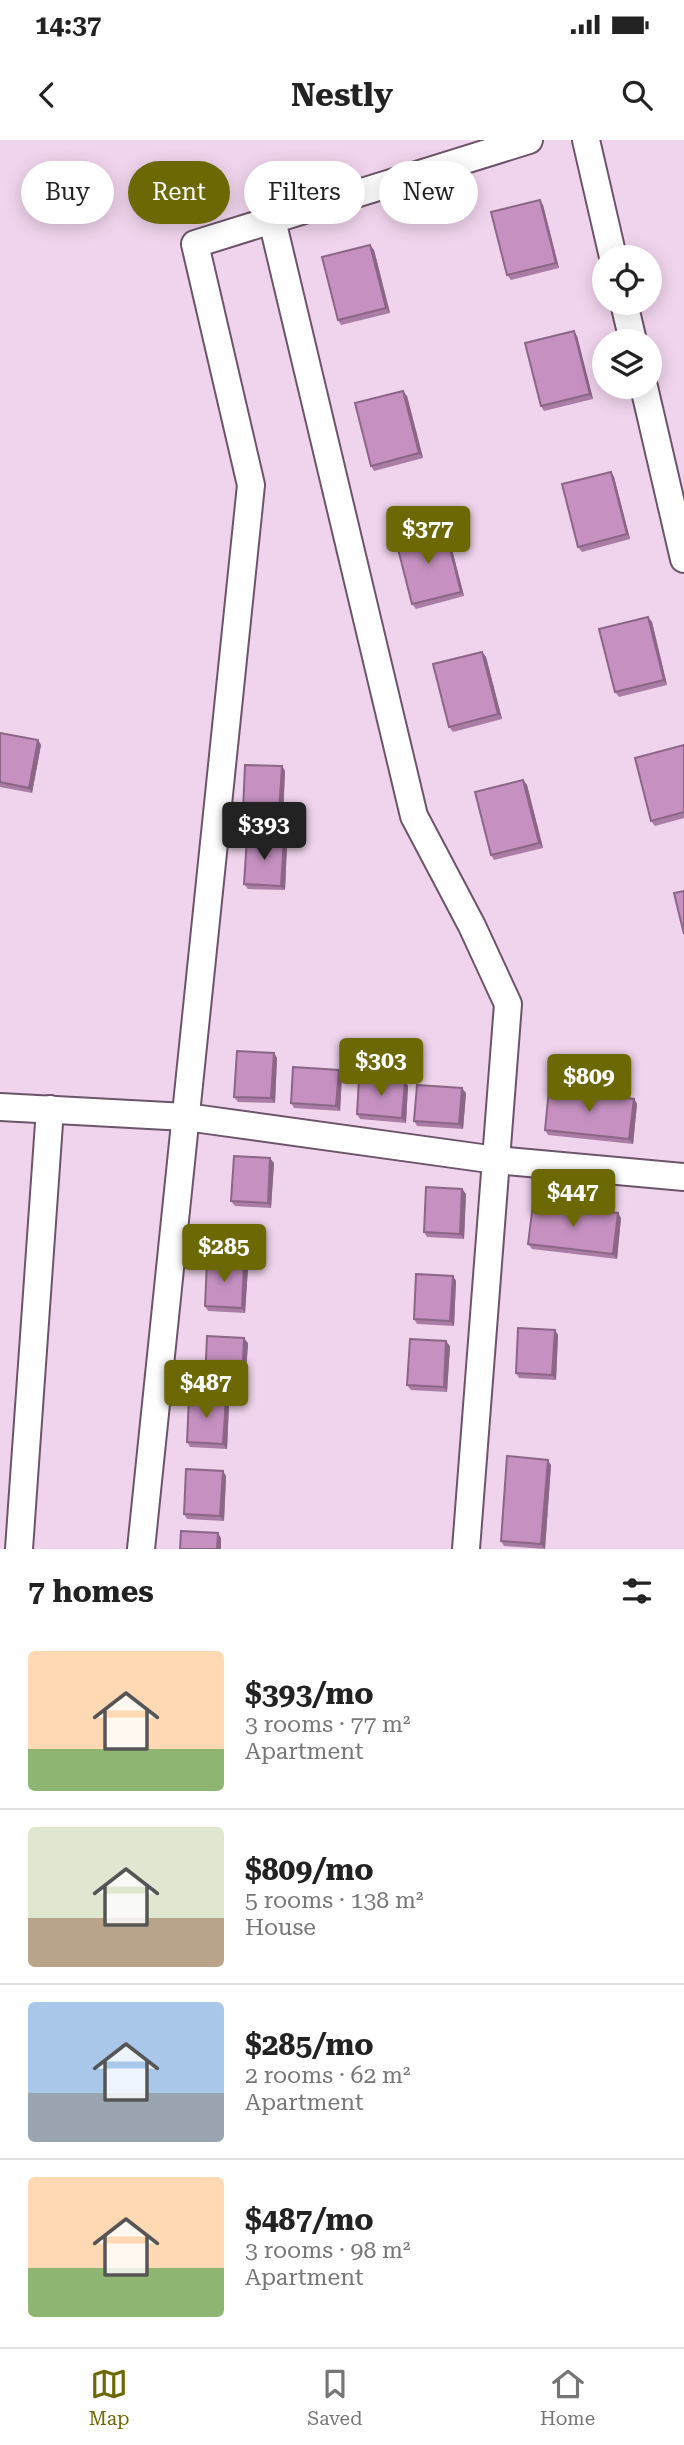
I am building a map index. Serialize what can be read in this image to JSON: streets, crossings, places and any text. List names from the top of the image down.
{
  "page": {
    "status": "14:37",
    "header": "Nestly",
    "chip": [
      "Buy",
      "Rent",
      "Filters",
      "New"
    ],
    "price": [
      "$377",
      "$393",
      "$303",
      "$809",
      "$447",
      "$285",
      "$487"
    ],
    "heading": "7 homes",
    "list": [
      {
        "name": "$393/mo",
        "note": "3 rooms · 77 m² · Apartment"
      },
      {
        "name": "$809/mo",
        "note": "5 rooms · 138 m² · House"
      },
      {
        "name": "$285/mo",
        "note": "2 rooms · 62 m² · Apartment"
      },
      {
        "name": "$487/mo",
        "note": "3 rooms · 98 m² · Apartment"
      }
    ],
    "tabs": ["Map", "Saved", "Home"]
  }
}
